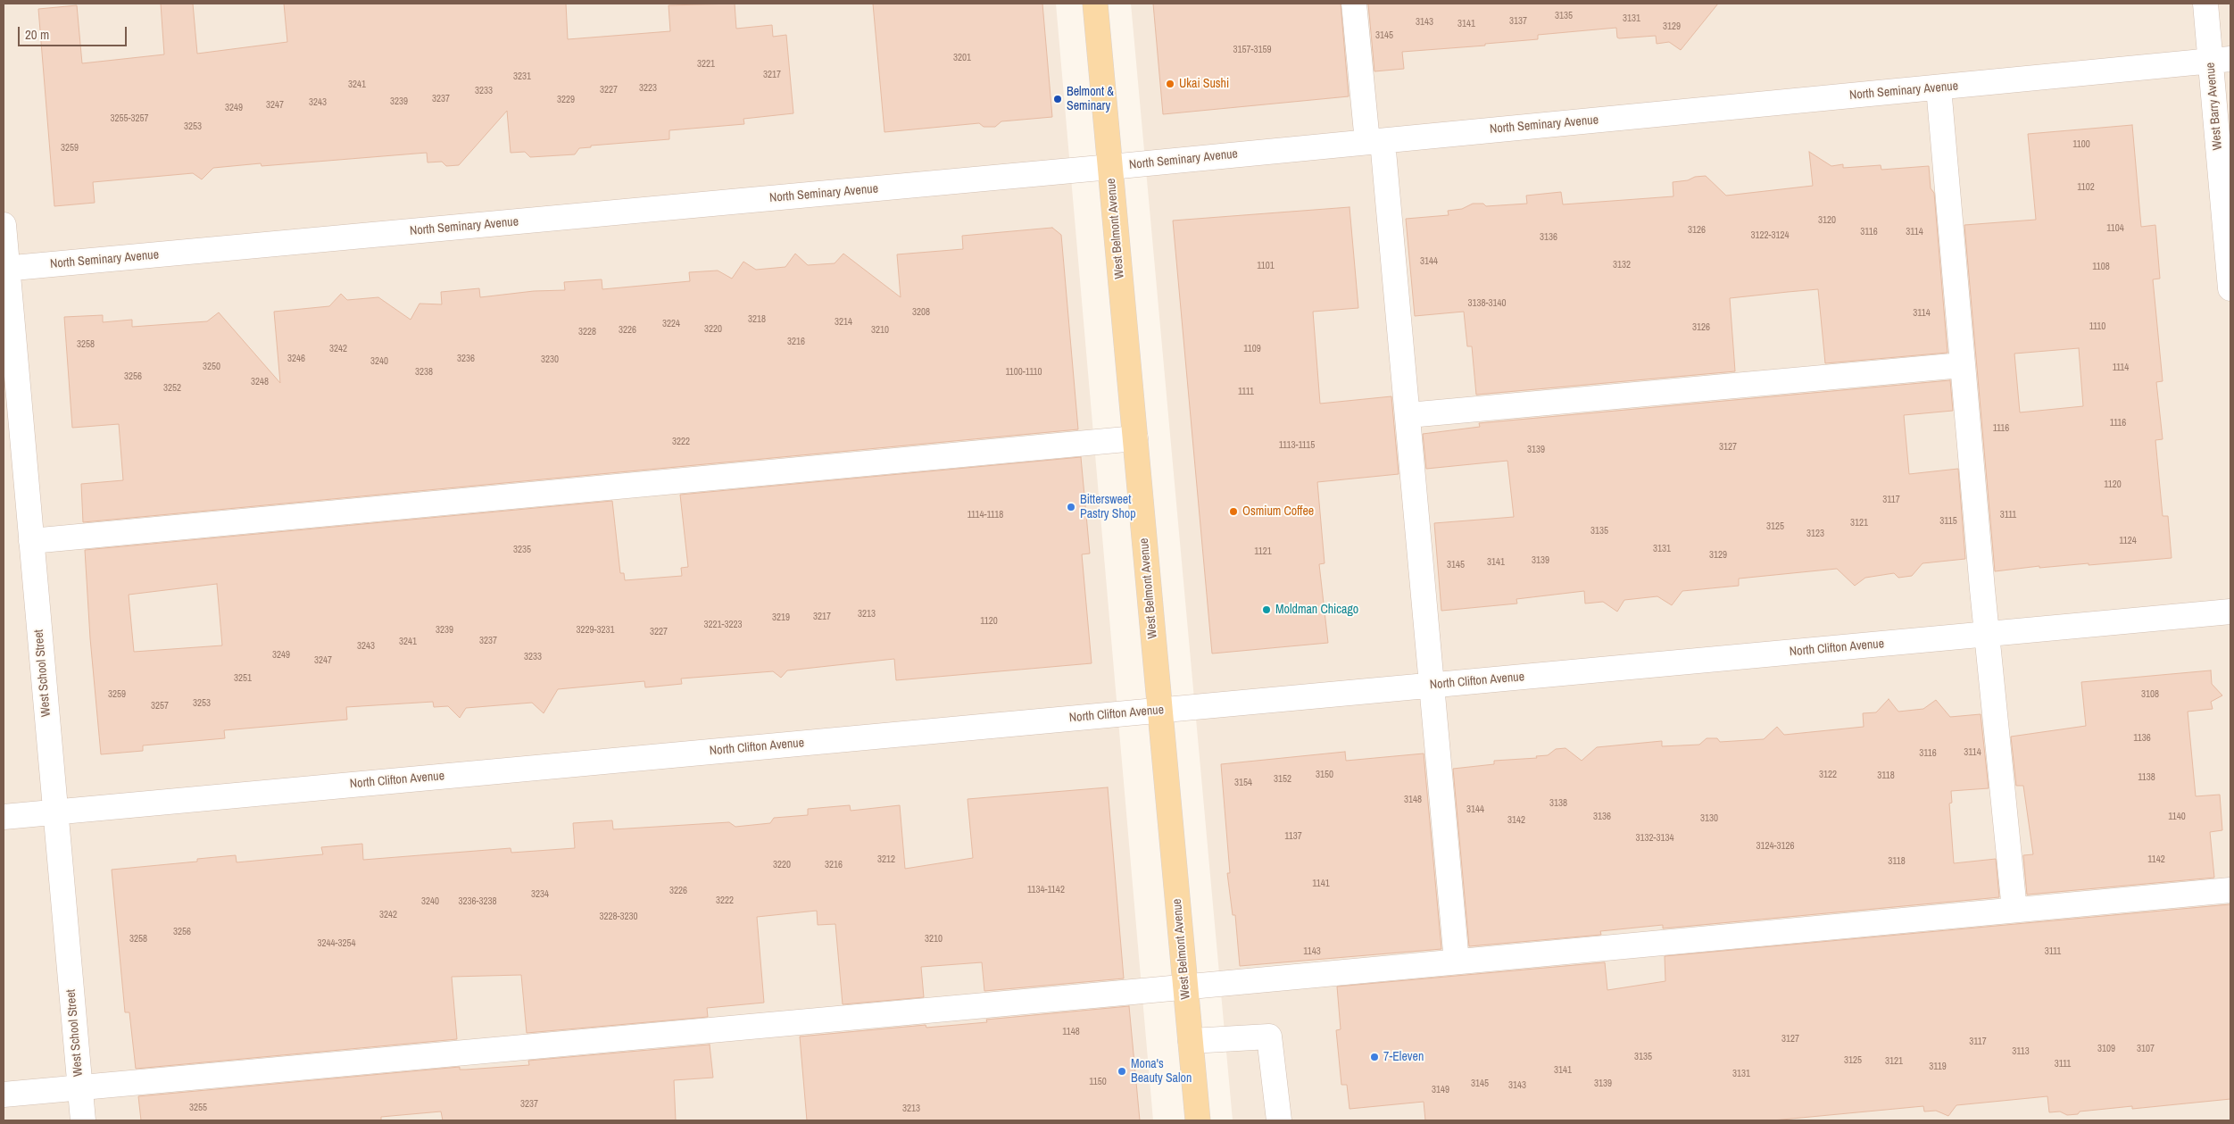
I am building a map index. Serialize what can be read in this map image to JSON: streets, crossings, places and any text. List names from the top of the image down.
{
  "streets": {
    "main road": ["West Belmont Avenue"],
    "street": [
      "North Seminary Avenue",
      "West Barry Avenue",
      "North Clifton Avenue",
      "West School Street"
    ]
  },
  "crossings": [
    ["North Seminary Avenue", "West Barry Avenue"],
    ["North Seminary Avenue", "West Belmont Avenue"],
    ["North Seminary Avenue", "West School Street"],
    ["West Belmont Avenue", "North Clifton Avenue"],
    ["North Clifton Avenue", "West School Street"]
  ],
  "places": [
    "Ukai Sushi",
    "Belmont & Seminary",
    "Bittersweet Pastry Shop",
    "Osmium Coffee",
    "Moldman Chicago",
    "7-Eleven",
    "Mona's Beauty Salon"
  ],
  "house_numbers": [
    "3135",
    "3131",
    "3137",
    "3143",
    "3141",
    "3129",
    "3145",
    "3157-3159",
    "3201",
    "3221",
    "3217",
    "3231",
    "3241",
    "3223",
    "3227",
    "3233",
    "3237",
    "3229",
    "3239",
    "3243",
    "3247",
    "3249",
    "3255-3257",
    "3253",
    "1100",
    "3259",
    "1102",
    "3120",
    "1104",
    "3126",
    "3116",
    "3114",
    "3122-3124",
    "3136",
    "3144",
    "3132",
    "1101",
    "1108",
    "3138-3140",
    "3208",
    "3114",
    "3218",
    "3214",
    "3224",
    "1110",
    "3126",
    "3220",
    "3226",
    "3210",
    "3228",
    "3216",
    "3258",
    "3242",
    "1109",
    "3246",
    "3236",
    "3230",
    "3240",
    "3250",
    "1114",
    "3238",
    "1100-1110",
    "3256",
    "3248",
    "3252",
    "1111",
    "1116",
    "1116",
    "3222",
    "1113-1115",
    "3127",
    "3139",
    "1120",
    "3117",
    "1114-1118",
    "3111",
    "3115",
    "3121",
    "3125",
    "3135",
    "3123",
    "1124",
    "3131",
    "3235",
    "1121",
    "3129",
    "3139",
    "3141",
    "3145",
    "3213",
    "3217",
    "3219",
    "1120",
    "3221-3223",
    "3239",
    "3229-3231",
    "3227",
    "3237",
    "3241",
    "3243",
    "3249",
    "3233",
    "3247",
    "3251",
    "3259",
    "3108",
    "3253",
    "3257",
    "1136",
    "3114",
    "3116",
    "3150",
    "3122",
    "3118",
    "1138",
    "3152",
    "3154",
    "3148",
    "3138",
    "3144",
    "3136",
    "1140",
    "3130",
    "3142",
    "1137",
    "3132-3134",
    "3124-3126",
    "3212",
    "1142",
    "3118",
    "3220",
    "3216",
    "1141",
    "1134-1142",
    "3226",
    "3234",
    "3222",
    "3240",
    "3236-3238",
    "3242",
    "3228-3230",
    "3256",
    "3258",
    "3210",
    "3244-3254",
    "1143",
    "3111",
    "1148",
    "3127",
    "3117",
    "3109",
    "3107",
    "3113",
    "3135",
    "3125",
    "3121",
    "3111",
    "3119",
    "3141",
    "3131",
    "1150",
    "3145",
    "3139",
    "3143",
    "3149",
    "3237",
    "3255",
    "3213"
  ],
  "scale_bar": "20 m"
}
